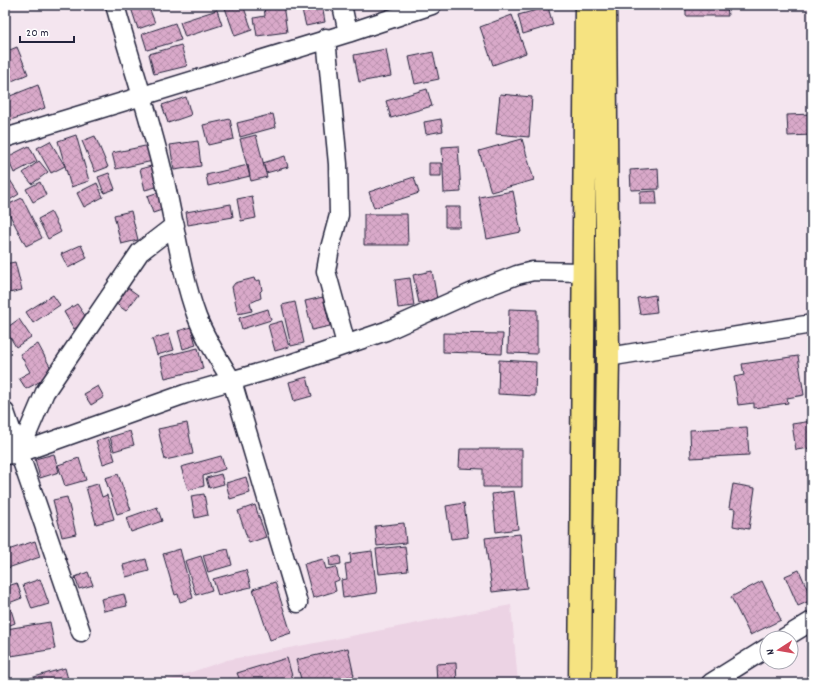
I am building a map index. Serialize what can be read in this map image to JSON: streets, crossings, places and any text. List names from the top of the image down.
{
  "scale_bar": "20 m",
  "north": "left"
}
